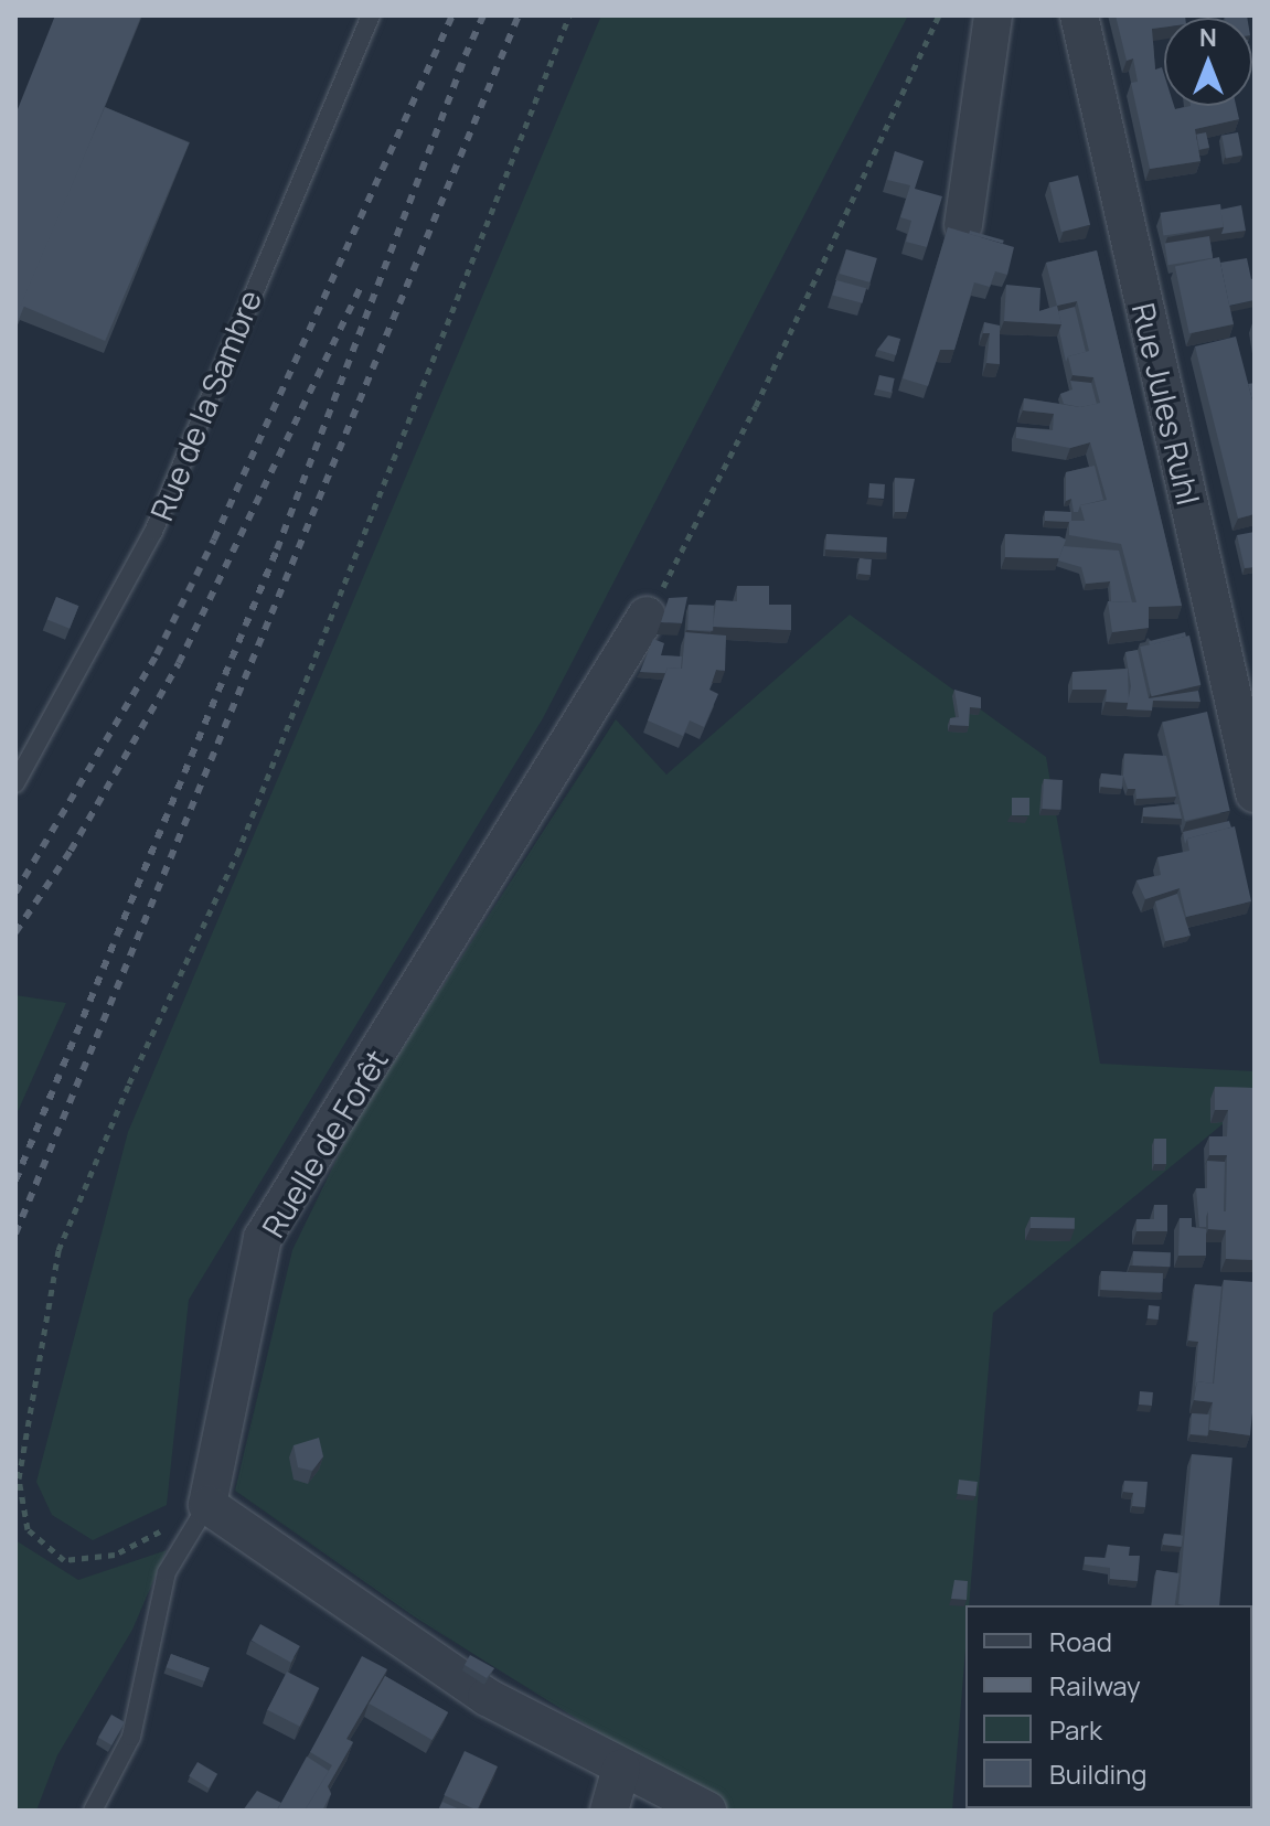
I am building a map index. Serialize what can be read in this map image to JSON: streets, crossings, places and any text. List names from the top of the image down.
{
  "streets": {
    "street": ["Rue Jules Ruhl", "Ruelle de Forêt"],
    "lane": ["Rue de la Sambre"]
  },
  "legend": [
    "Road",
    "Railway",
    "Park",
    "Building"
  ],
  "north": "top"
}
